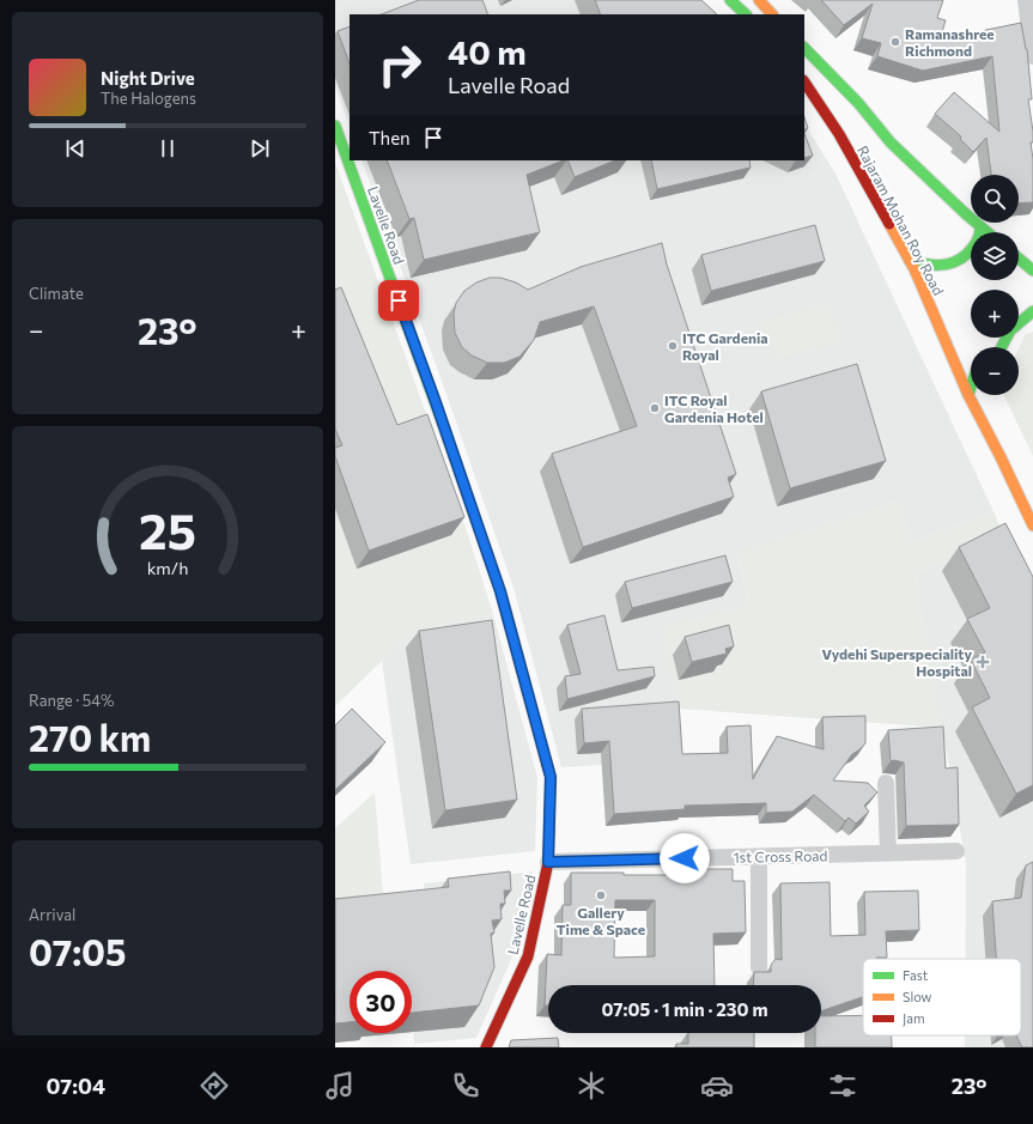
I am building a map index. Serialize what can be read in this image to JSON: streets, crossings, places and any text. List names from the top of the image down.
{
  "streets": {
    "main road": ["Rajaram Mohan Roy Road", "Lavelle Road"],
    "street": ["1st Cross Road"]
  },
  "crossings": [
    ["Lavelle Road", "1st Cross Road"]
  ],
  "places": {
    "other": [
      "Ramanashree Richmond",
      "ITC Gardenia Royal",
      "ITC Royal Gardenia Hotel",
      "Gallery Time & Space"
    ],
    "health": ["Vydehi Superspeciality Hospital"]
  },
  "legend": ["Fast", "Slow", "Jam"],
  "page": {
    "turn": ["40 m", "Lavelle Road"],
    "song": ["Night Drive", "The Halogens"],
    "then": "Then",
    "map_buttons": ["+", "−"],
    "tile": [
      "Climate",
      ["Range · 54%", "270 km"],
      ["Arrival", "07:05"]
    ],
    "heat": ["−", "23°", "+"],
    "limit": "30",
    "trip": "07:05 · 1 min · 230 m",
    "tabs": ["07:04", "23°"],
    "gauge": ["25", "km/h"]
  }
}
